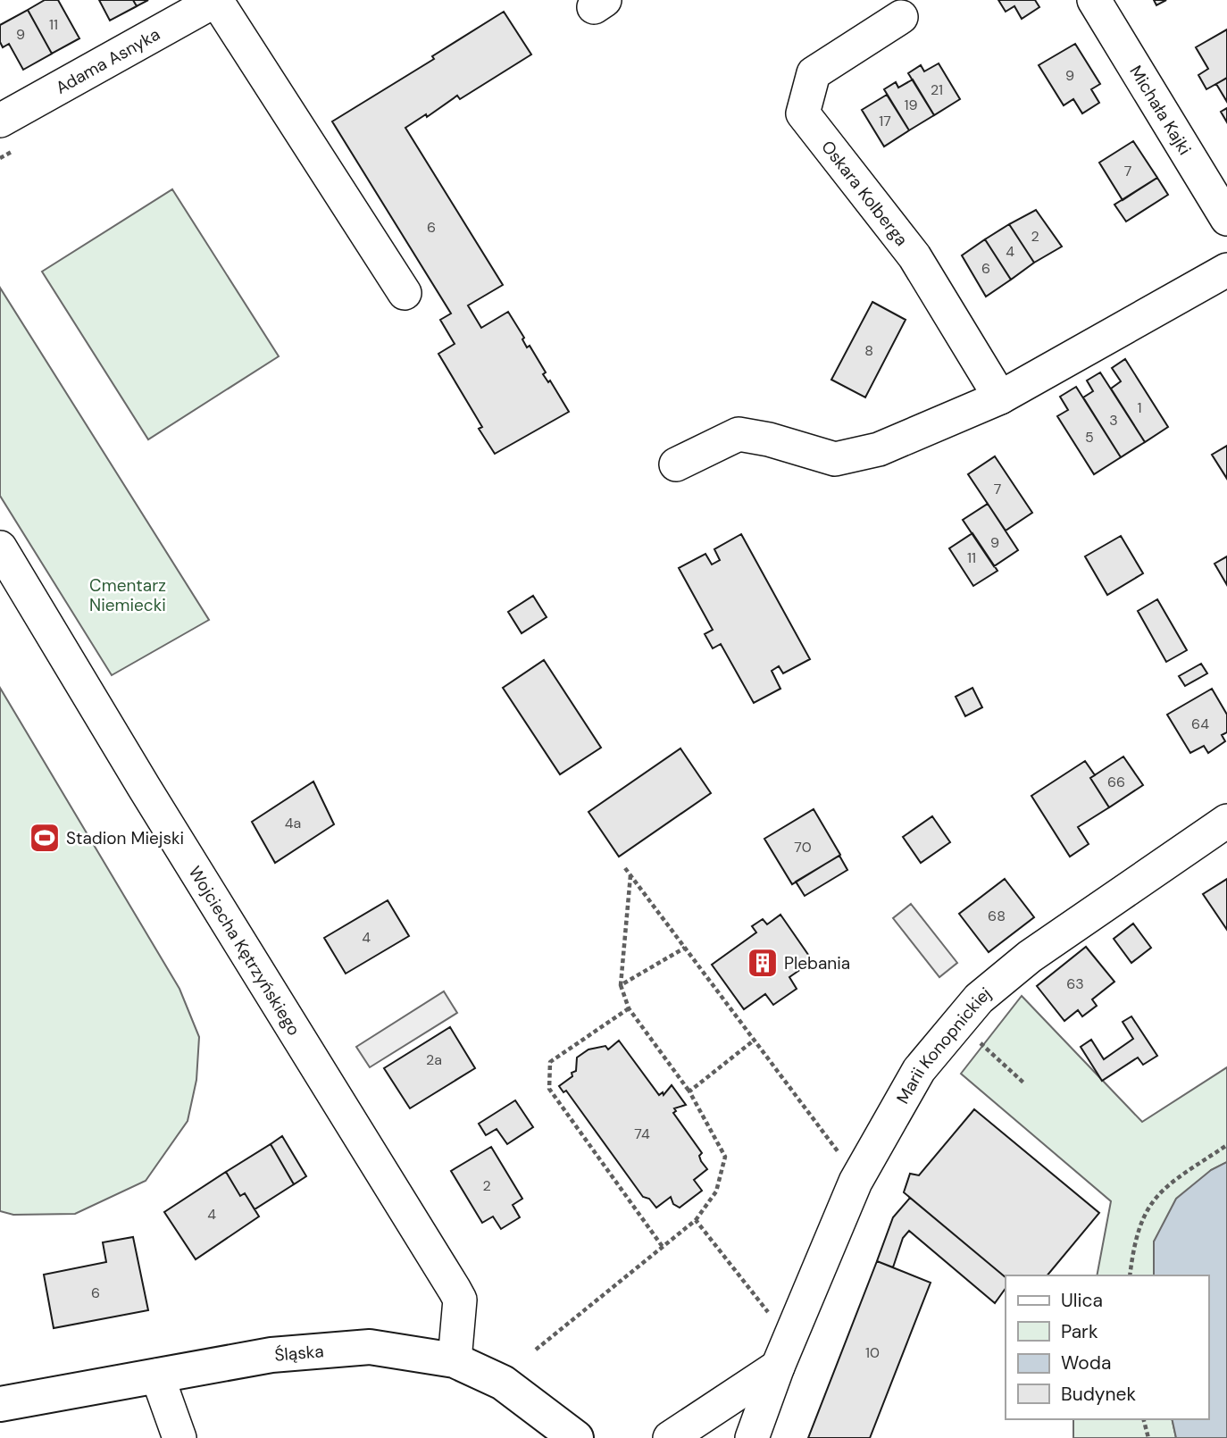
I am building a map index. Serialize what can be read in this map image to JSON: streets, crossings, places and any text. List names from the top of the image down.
{
  "streets": {
    "main road": ["Śląska"],
    "street": [
      "Adama Asnyka",
      "Michała Kajki",
      "Oskara Kolberga",
      "Wojciecha Kętrzyńskiego",
      "Marii Konopnickiej"
    ]
  },
  "crossings": [
    ["Wojciecha Kętrzyńskiego", "Śląska"]
  ],
  "parks": ["Cmentarz Niemiecki"],
  "places": {
    "sports": ["Stadion Miejski"],
    "building": ["Plebania"]
  },
  "house_numbers": [
    "11",
    "9",
    "9",
    "21",
    "19",
    "17",
    "7",
    "6",
    "2",
    "4",
    "6",
    "8",
    "1",
    "3",
    "5",
    "7",
    "9",
    "11",
    "64",
    "66",
    "4a",
    "70",
    "68",
    "4",
    "63",
    "2a",
    "74",
    "2",
    "4",
    "6",
    "10"
  ],
  "legend": [
    "Ulica",
    "Park",
    "Woda",
    "Budynek"
  ]
}
